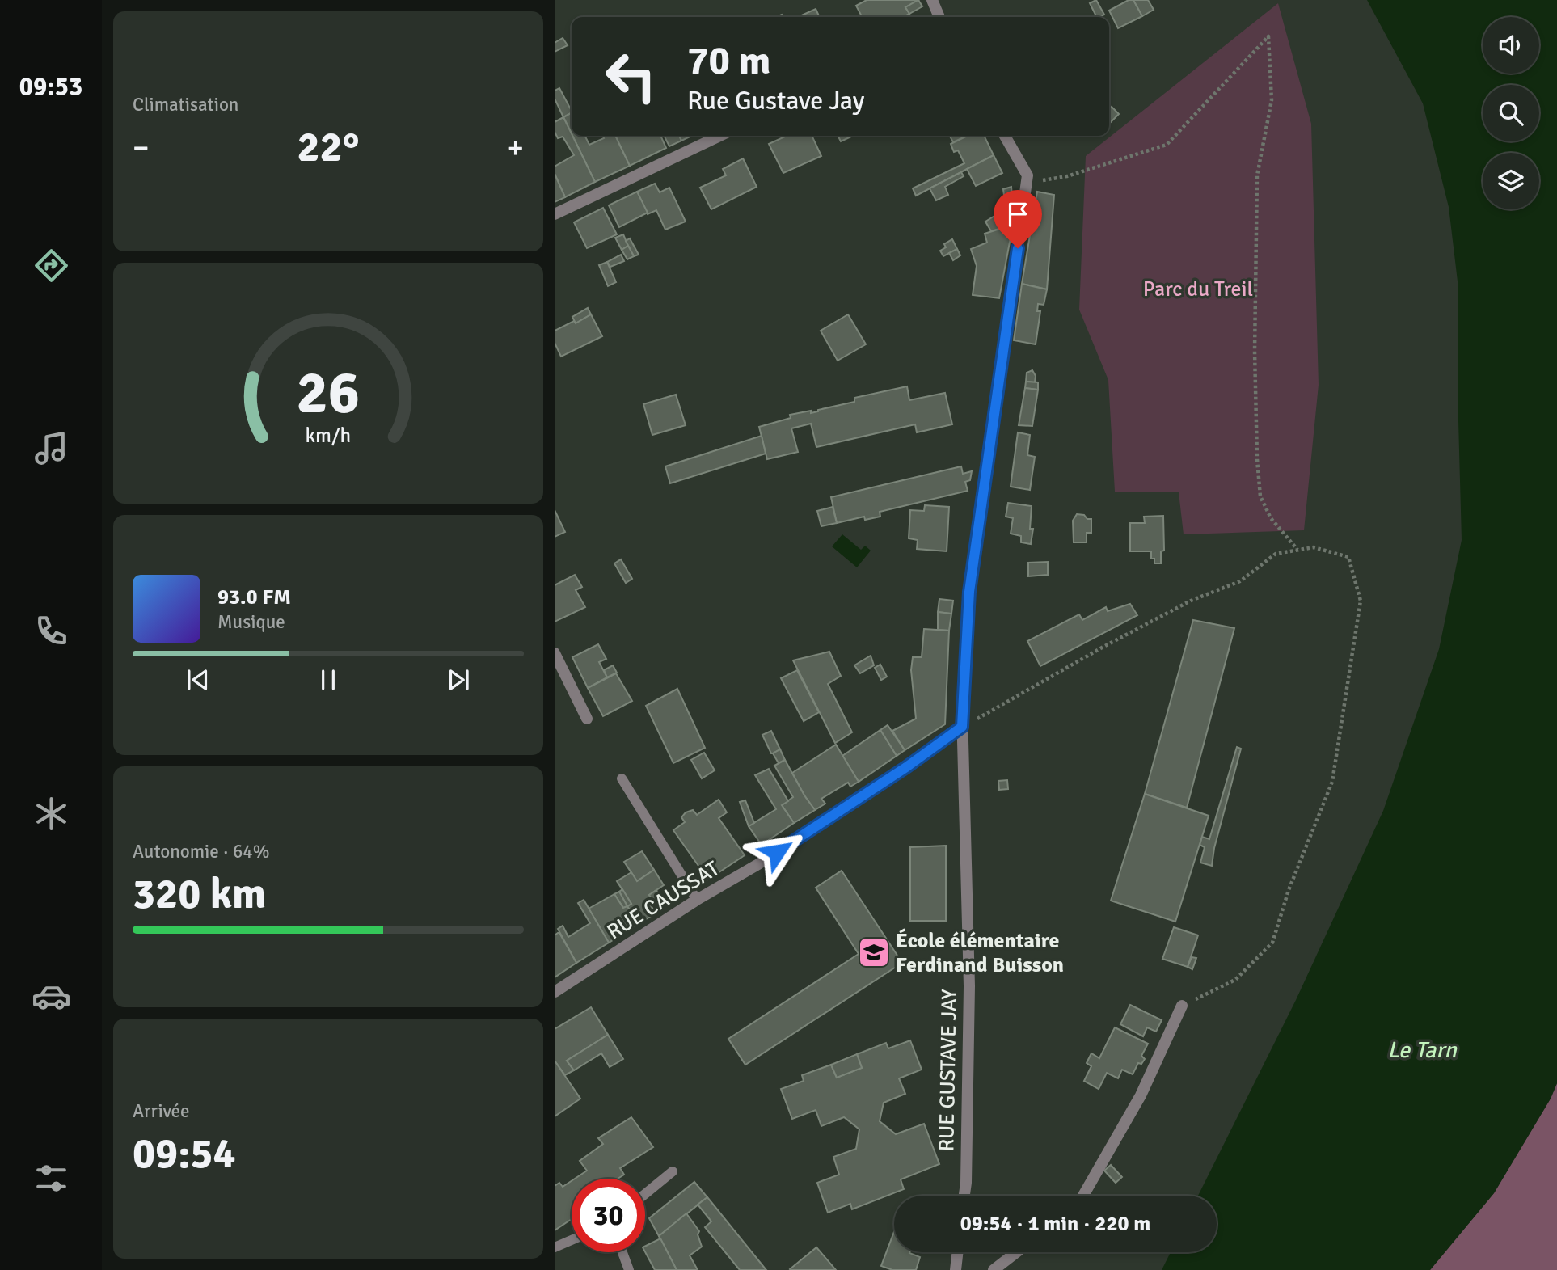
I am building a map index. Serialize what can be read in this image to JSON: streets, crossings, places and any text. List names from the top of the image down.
{
  "streets": {
    "street": ["RUE CAUSSAT", "RUE GUSTAVE JAY"]
  },
  "crossings": [
    ["RUE CAUSSAT", "RUE GUSTAVE JAY"]
  ],
  "water": ["Le Tarn"],
  "parks": ["Parc du Treil"],
  "places": {
    "school or university": ["École élémentaire Ferdinand Buisson"]
  },
  "page": {
    "tabs": "09:53",
    "tile": [
      "Climatisation",
      ["Autonomie · 64%", "320 km"],
      ["Arrivée", "09:54"]
    ],
    "turn": ["70 m", "Rue Gustave Jay"],
    "heat": ["−", "22°", "+"],
    "song": ["93.0 FM", "Musique"],
    "limit": "30",
    "trip": "09:54 · 1 min · 220 m",
    "gauge": ["26", "km/h"]
  }
}
